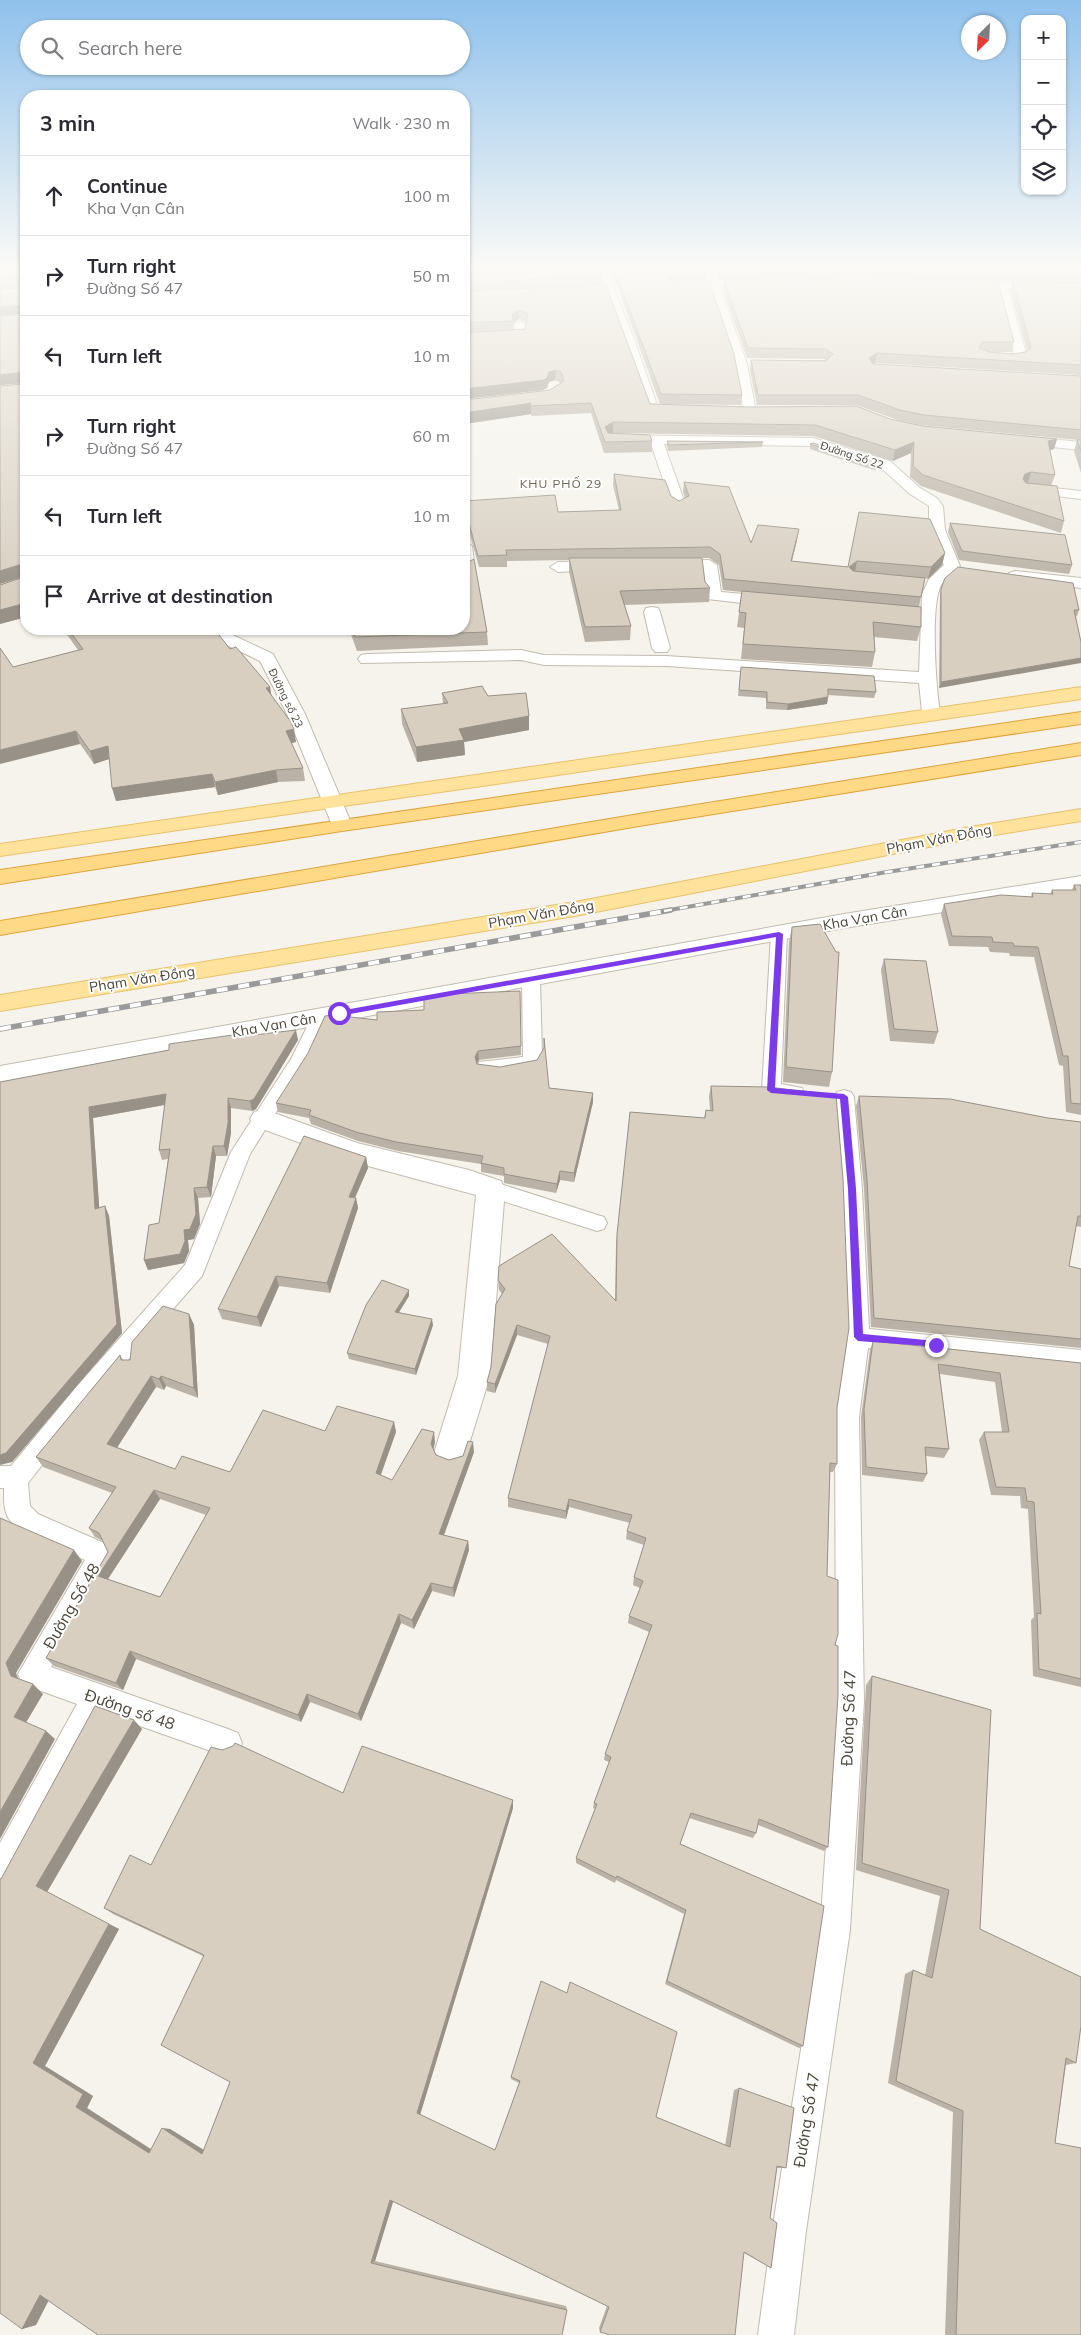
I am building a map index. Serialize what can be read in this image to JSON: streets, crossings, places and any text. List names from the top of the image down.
{
  "streets": {
    "main road": ["Phạm Văn Đồng"],
    "street": ["Đường Số 22", "Đường số 23", "Kha Vạn Cân"],
    "lane": ["Đường Số 48", "Đường số 48", "Đường Số 47"]
  },
  "crossings": [
    ["Kha Vạn Cân", "Đường Số 47"],
    ["Đường Số 48", "Đường số 48"]
  ],
  "districts": ["KHU PHỐ 29"],
  "north": "bottom left",
  "page": {
    "map_buttons": ["+", "−"],
    "search": "Search here",
    "heading": ["3 min", "Walk · 230 m"],
    "list": [
      ["Continue", "Kha Vạn Cân", "100 m"],
      ["Turn right", "Đường Số 47", "50 m"],
      ["Turn left", "10 m"],
      ["Turn right", "Đường Số 47", "60 m"],
      ["Turn left", "10 m"],
      "Arrive at destination"
    ]
  }
}
